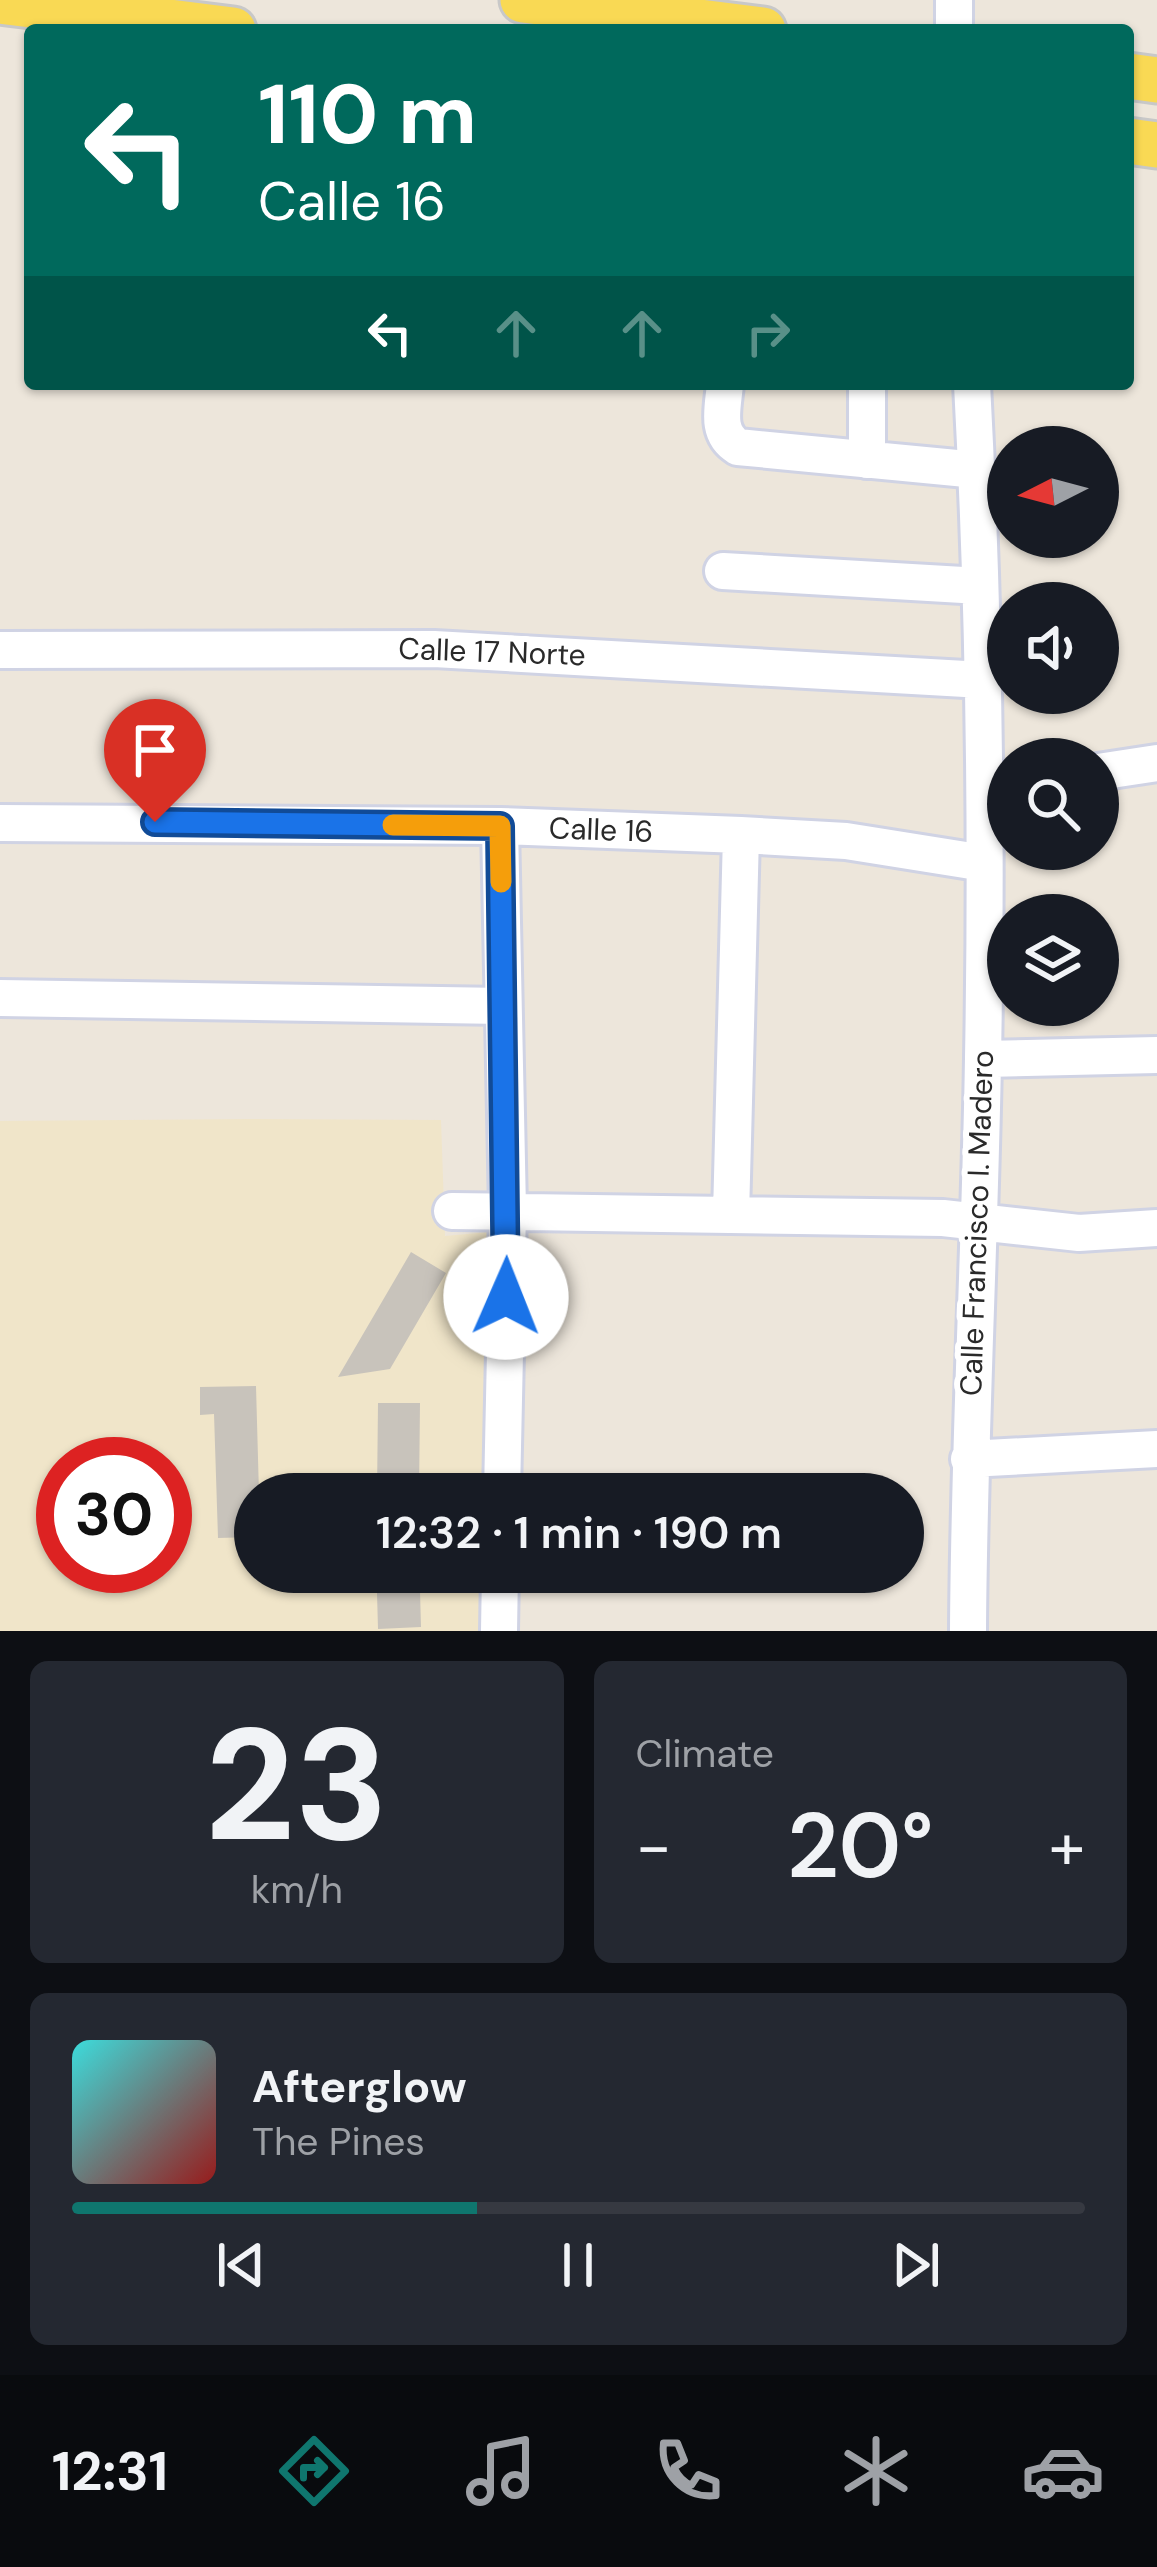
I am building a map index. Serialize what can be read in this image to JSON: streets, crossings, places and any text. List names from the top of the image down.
{
  "streets": {
    "street": ["Calle 17 Norte", "Calle 16", "Calle Francisco I. Madero"]
  },
  "crossings": [
    ["Calle 17 Norte", "Calle Francisco I. Madero"],
    ["Calle 16", "Calle Francisco I. Madero"]
  ],
  "north": "left",
  "page": {
    "turn": ["110 m", "Calle 16"],
    "limit": "30",
    "trip": "12:32 · 1 min · 190 m",
    "tile": [
      ["23", "km/h"],
      "Climate"
    ],
    "heat": ["−", "20°", "+"],
    "song": ["Afterglow", "The Pines"],
    "tabs": "12:31"
  }
}
